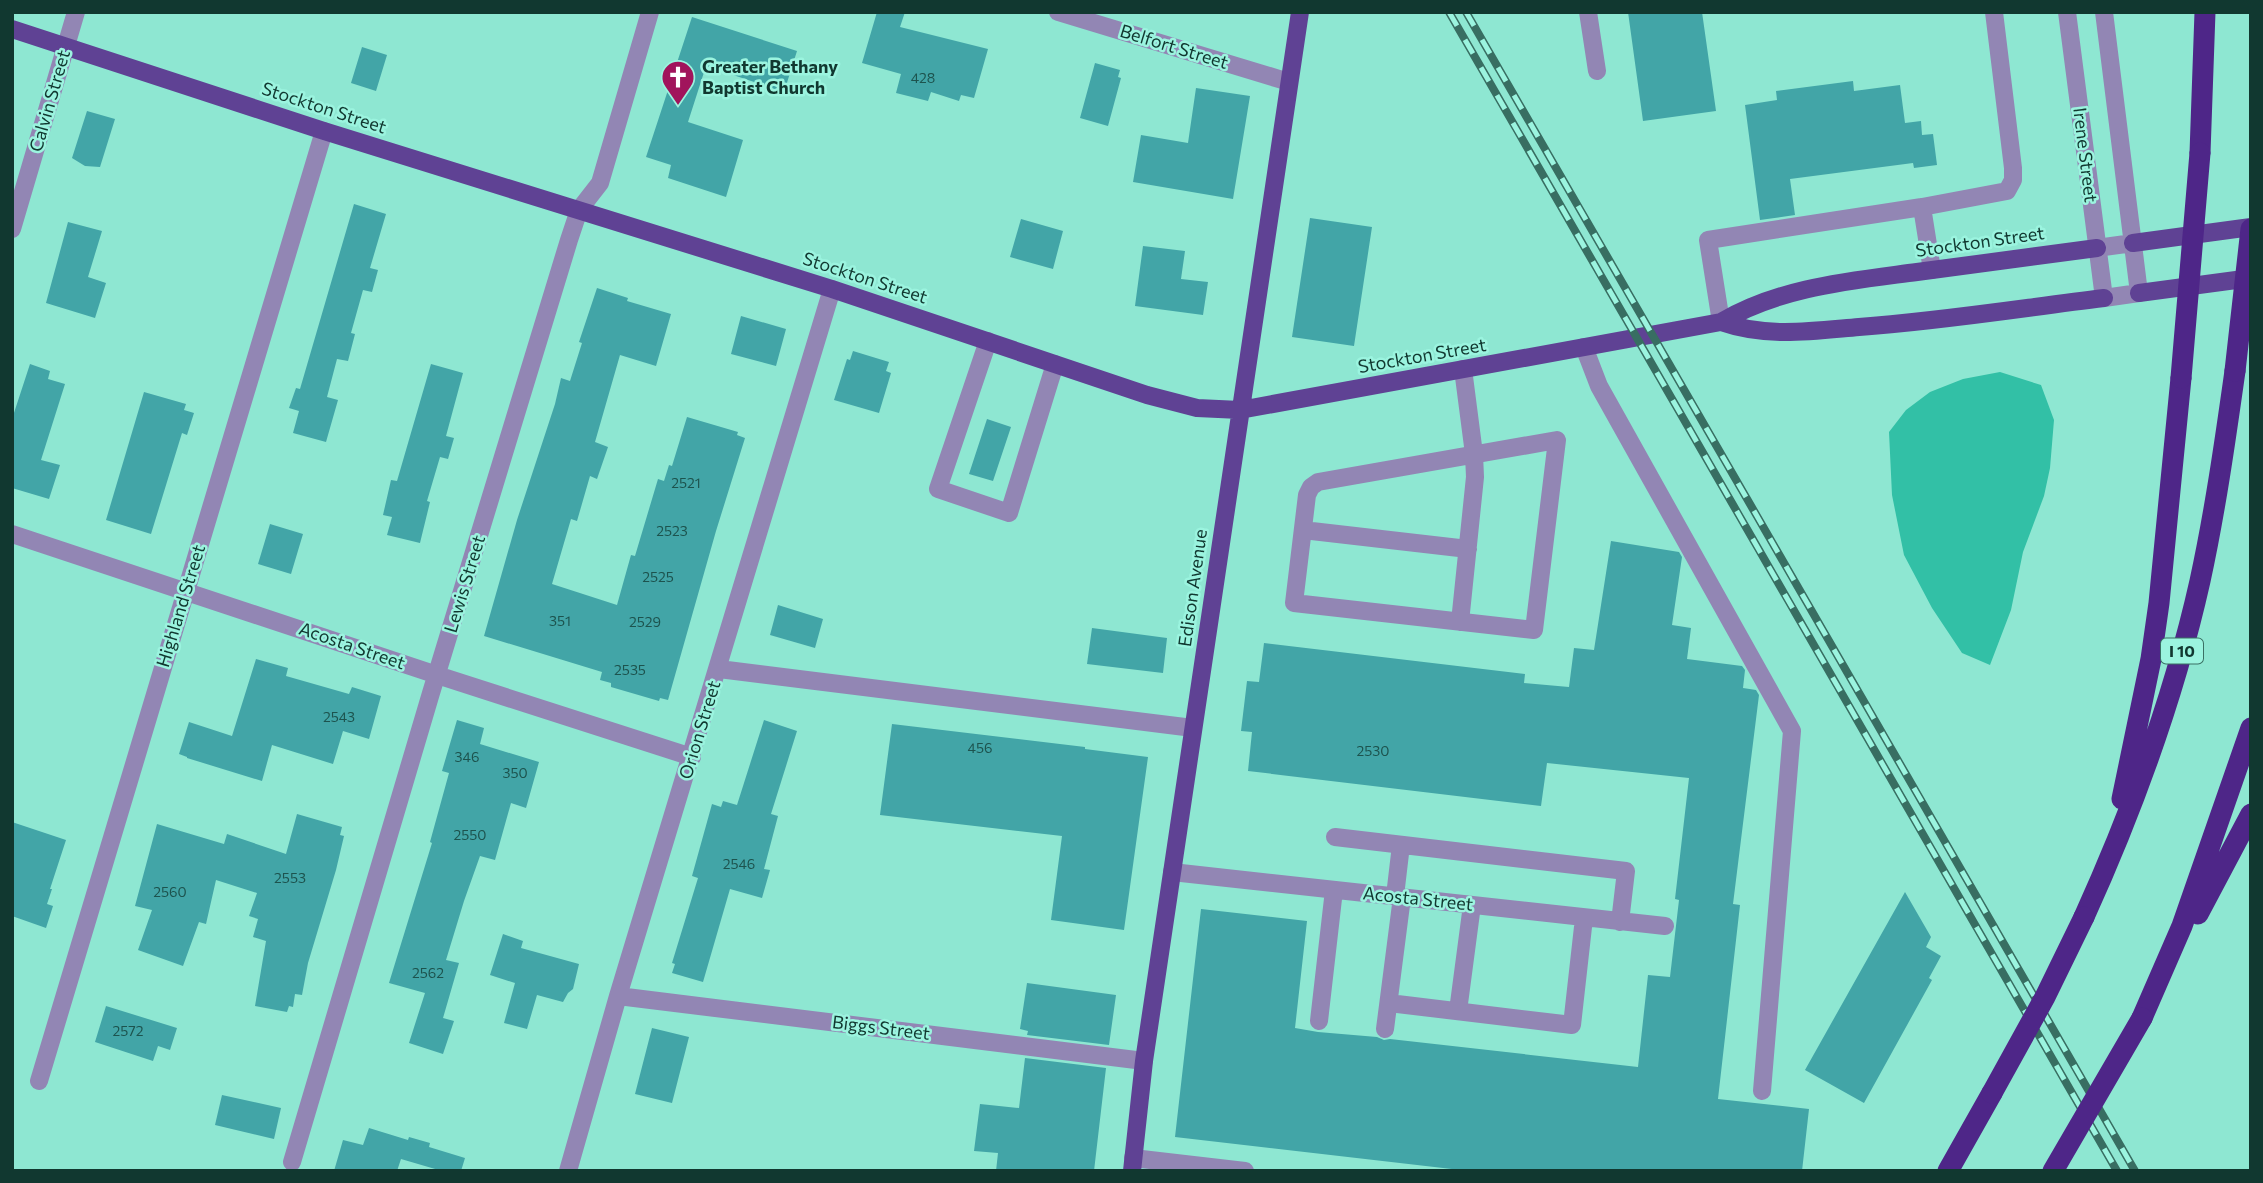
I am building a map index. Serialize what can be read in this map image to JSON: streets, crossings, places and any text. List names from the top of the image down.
{
  "streets": {
    "highway": ["I 10"],
    "main road": ["Stockton Street", "Edison Avenue"],
    "street": [
      "Belfort Street",
      "Calvin Street",
      "Irene Street",
      "Lewis Street",
      "Highland Street",
      "Acosta Street",
      "Orion Street",
      "Biggs Street"
    ]
  },
  "crossings": [
    ["Belfort Street", "Edison Avenue"],
    ["Calvin Street", "Stockton Street"],
    ["Stockton Street", "Irene Street"],
    ["Stockton Street", "Lewis Street"],
    ["Stockton Street", "Edison Avenue"],
    ["Stockton Street", "Highland Street"],
    ["Stockton Street", "I 10"],
    ["Stockton Street", "Orion Street"],
    ["Lewis Street", "Acosta Street"],
    ["Edison Avenue", "Acosta Street"],
    ["Edison Avenue", "Biggs Street"],
    ["Highland Street", "Acosta Street"],
    ["Acosta Street", "Orion Street"],
    ["Orion Street", "Biggs Street"]
  ],
  "places": {
    "church": ["Greater Bethany Baptist Church"]
  },
  "house_numbers": [
    "428",
    "2521",
    "2523",
    "2525",
    "351",
    "2529",
    "2535",
    "2543",
    "456",
    "2530",
    "346",
    "350",
    "2550",
    "2546",
    "2553",
    "2560",
    "2562",
    "2572"
  ]
}
